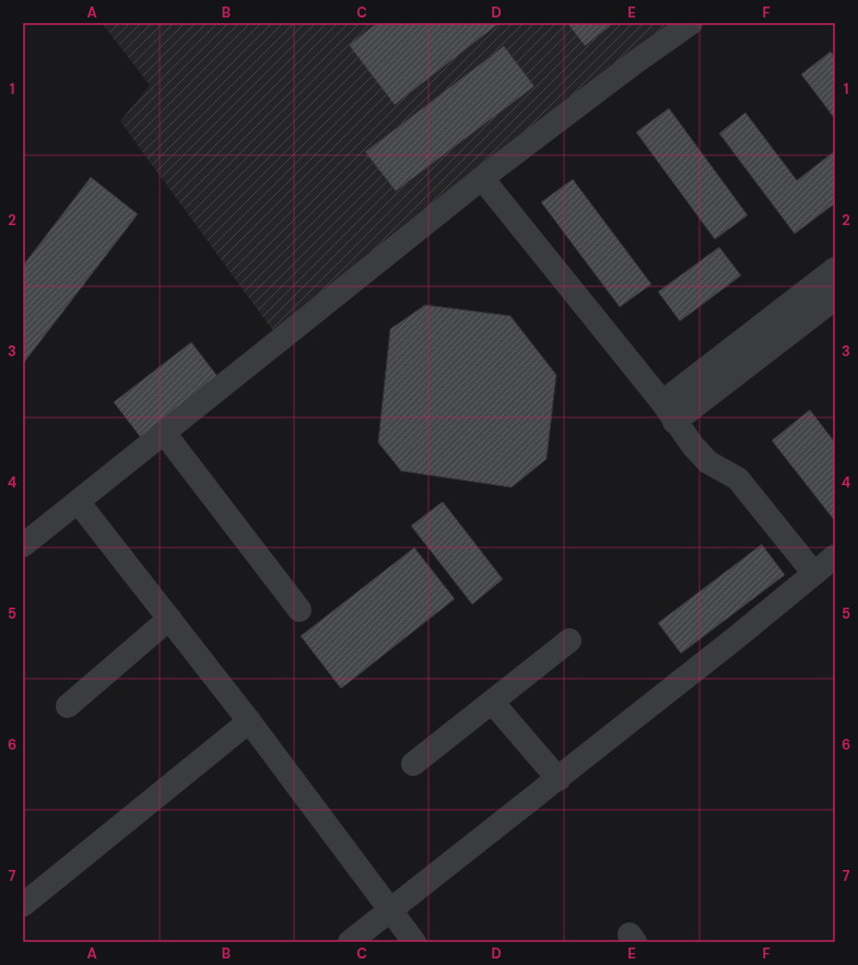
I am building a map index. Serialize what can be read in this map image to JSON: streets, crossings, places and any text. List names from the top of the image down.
{
  "grid": {
    "columns": [
      "A",
      "B",
      "C",
      "D",
      "E",
      "F"
    ],
    "rows": [
      "1",
      "2",
      "3",
      "4",
      "5",
      "6",
      "7"
    ]
  }
}
